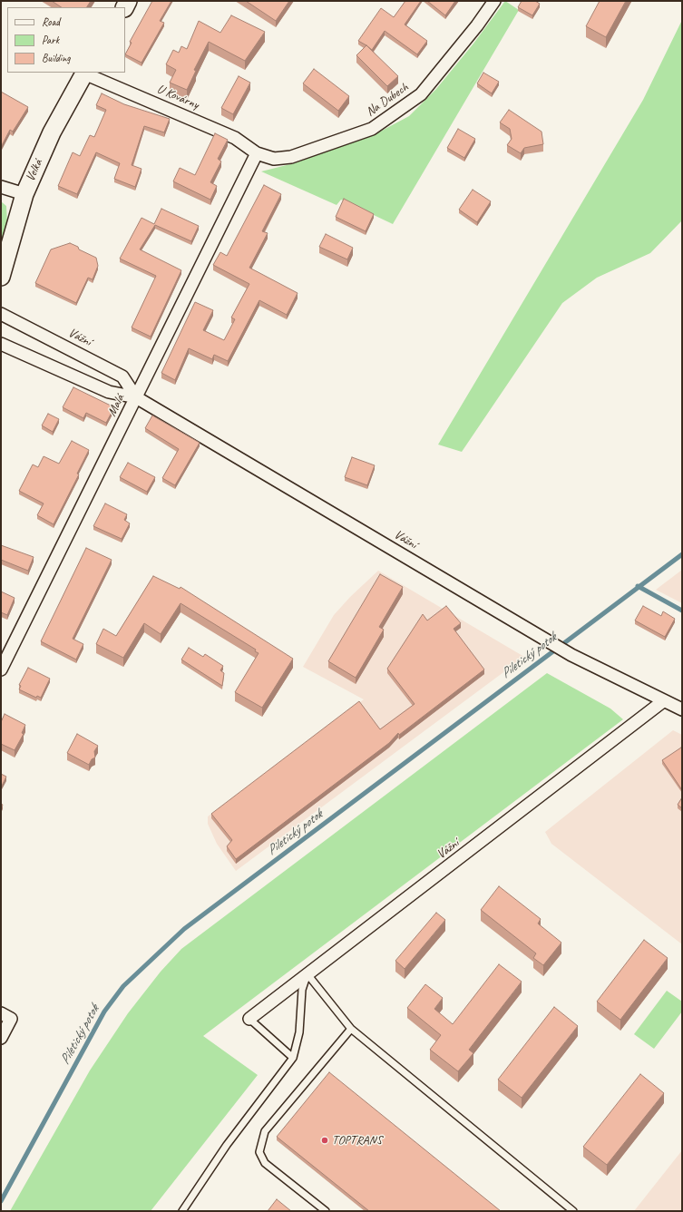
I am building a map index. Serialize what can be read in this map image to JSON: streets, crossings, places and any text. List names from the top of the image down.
{
  "streets": {
    "street": [
      "U Kovárny",
      "Na Dubech",
      "Velká",
      "Vážní",
      "Malá"
    ]
  },
  "crossings": [
    ["U Kovárny", "Na Dubech"],
    ["U Kovárny", "Velká"],
    ["U Kovárny", "Malá"],
    ["Na Dubech", "Malá"],
    ["Vážní", "Malá"]
  ],
  "water": ["Piletický potok"],
  "places": ["TOPTRANS"],
  "legend": ["Road", "Park", "Building"]
}
